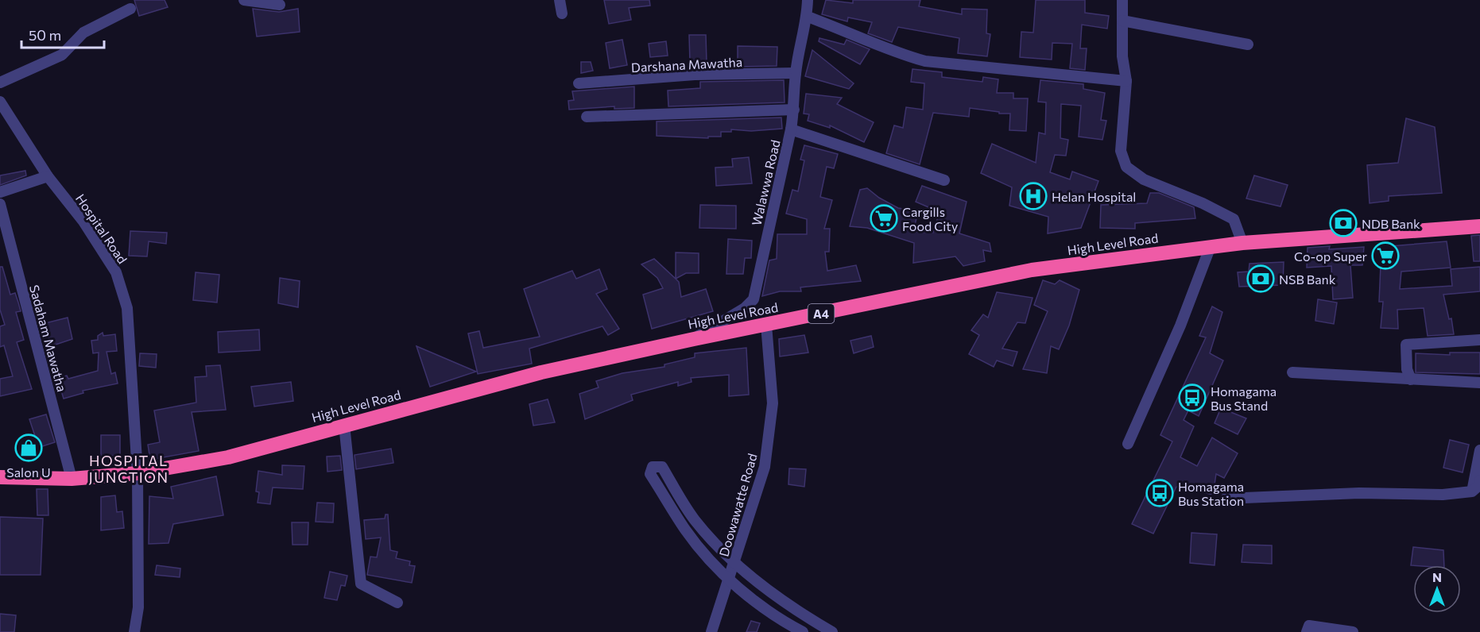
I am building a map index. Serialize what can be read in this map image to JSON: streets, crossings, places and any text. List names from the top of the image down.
{
  "streets": {
    "highway": ["High Level Road", "A4"],
    "street": [
      "Darshana Mawatha",
      "Walawwa Road",
      "Hospital Road",
      "Sadaham Mawatha",
      "Doowawatte Road"
    ]
  },
  "crossings": [
    ["Darshana Mawatha", "Walawwa Road"],
    ["Walawwa Road", "High Level Road"],
    ["Hospital Road", "High Level Road"],
    ["High Level Road", "Sadaham Mawatha"],
    ["High Level Road", "Doowawatte Road"]
  ],
  "districts": ["HOSPITAL JUNCTION"],
  "places": {
    "hospital": ["Helan Hospital"],
    "supermarket": ["Cargills Food City", "Co-op Super"],
    "bank": ["NDB Bank", "NSB Bank"],
    "bus stop": ["Homagama Bus Stand", "Homagama Bus Station"],
    "shop": ["Salon U"]
  },
  "scale_bar": "50 m",
  "north": "top"
}
